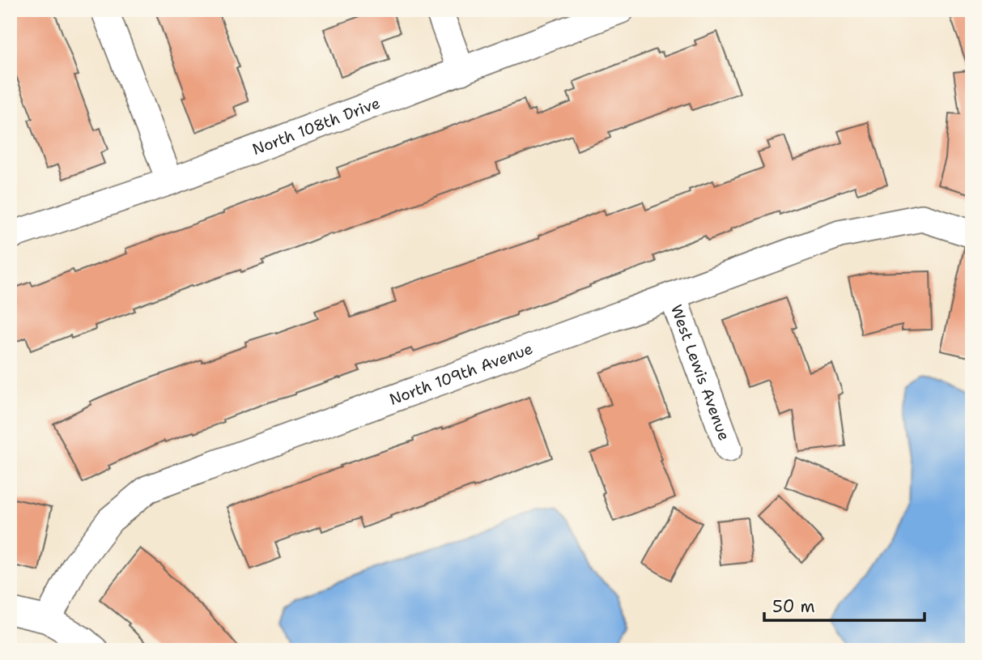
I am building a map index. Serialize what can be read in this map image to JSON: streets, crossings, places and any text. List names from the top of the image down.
{
  "streets": {
    "street": ["North 108th Drive", "West Lewis Avenue", "North 109th Avenue"]
  },
  "crossings": [
    ["West Lewis Avenue", "North 109th Avenue"]
  ],
  "scale_bar": "50 m"
}
